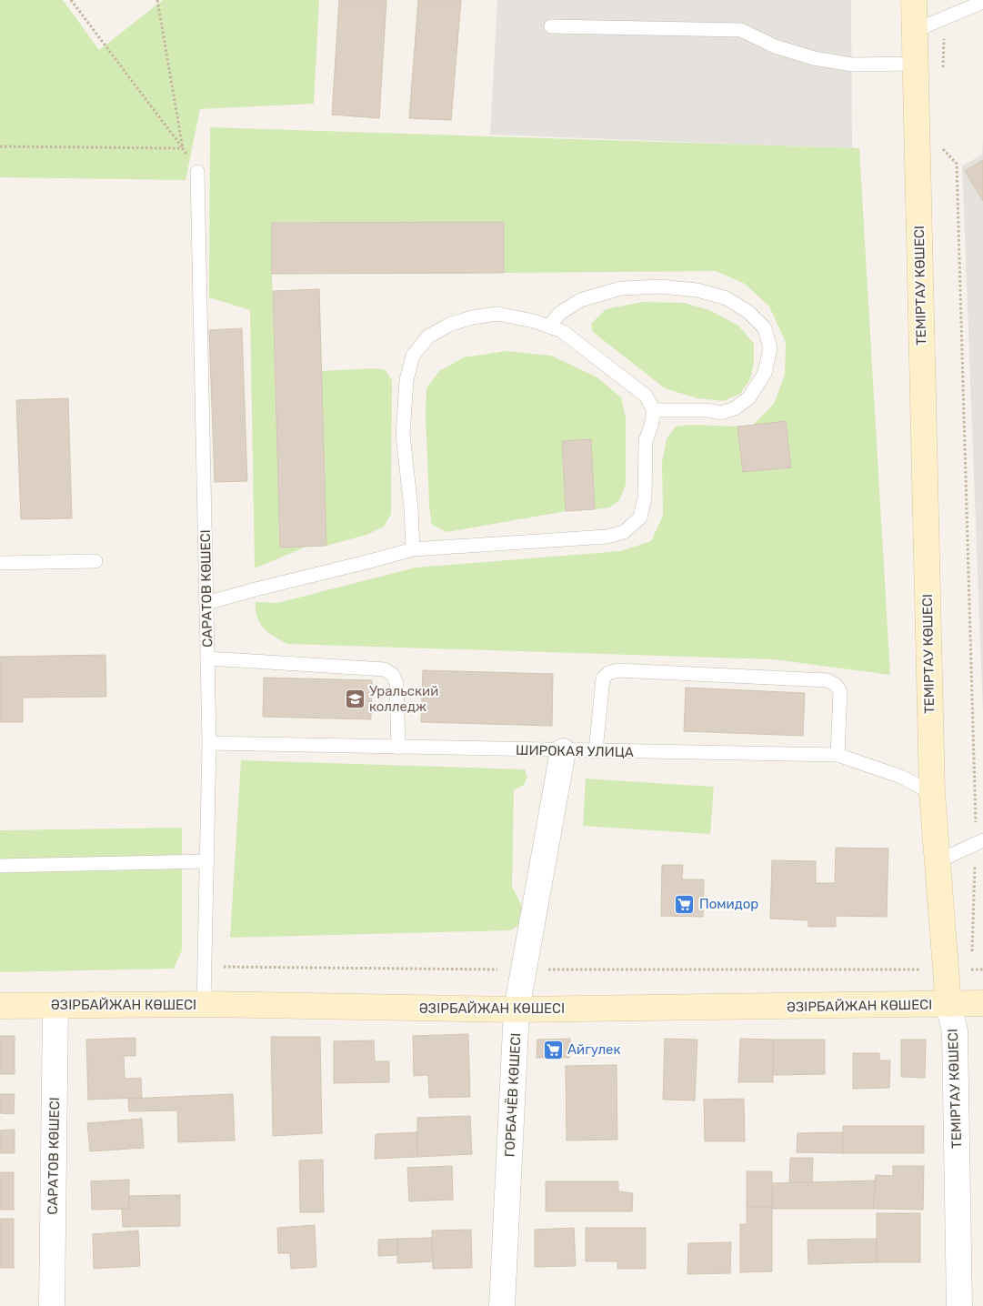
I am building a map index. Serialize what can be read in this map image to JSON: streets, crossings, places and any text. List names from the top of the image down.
{
  "streets": {
    "street": [
      "ТЕМІРТАУ КӨШЕСІ",
      "САРАТОВ КӨШЕСІ",
      "ӘЗІРБАЙЖАН КӨШЕСІ",
      "ГОРБАЧЁВ КӨШЕСІ"
    ],
    "lane": ["ШИРОКАЯ УЛИЦА"]
  },
  "crossings": [
    ["ТЕМІРТАУ КӨШЕСІ", "ШИРОКАЯ УЛИЦА"],
    ["ТЕМІРТАУ КӨШЕСІ", "ӘЗІРБАЙЖАН КӨШЕСІ"],
    ["САРАТОВ КӨШЕСІ", "ШИРОКАЯ УЛИЦА"],
    ["САРАТОВ КӨШЕСІ", "ӘЗІРБАЙЖАН КӨШЕСІ"],
    ["ШИРОКАЯ УЛИЦА", "ГОРБАЧЁВ КӨШЕСІ"],
    ["ӘЗІРБАЙЖАН КӨШЕСІ", "ГОРБАЧЁВ КӨШЕСІ"]
  ],
  "places": {
    "school or university": ["Уральский колледж"],
    "supermarket": ["Помидор", "Айгулек"]
  }
}
